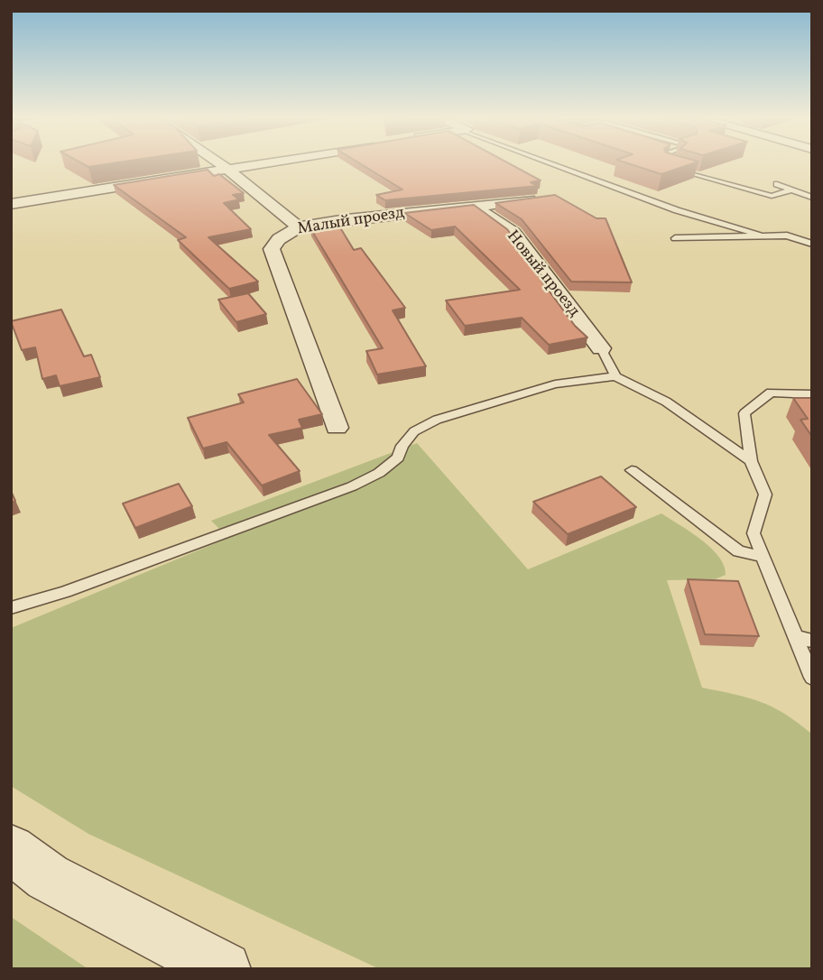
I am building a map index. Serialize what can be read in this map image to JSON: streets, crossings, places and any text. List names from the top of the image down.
{
  "streets": {
    "street": ["Малый проезд", "Новый проезд"]
  },
  "crossings": [
    ["Малый проезд", "Новый проезд"]
  ]
}
